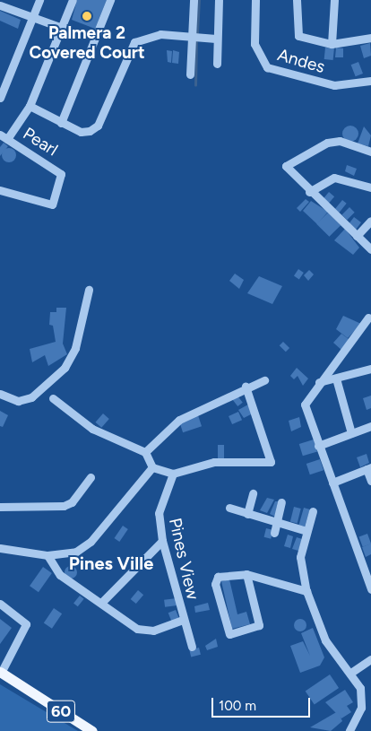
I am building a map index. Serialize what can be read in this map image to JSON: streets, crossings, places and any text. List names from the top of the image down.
{
  "streets": {
    "main road": ["60"],
    "street": ["Andes", "Pearl", "Pines View"]
  },
  "districts": ["Pines Ville"],
  "places": ["Palmera 2 Covered Court"],
  "scale_bar": "100 m"
}
